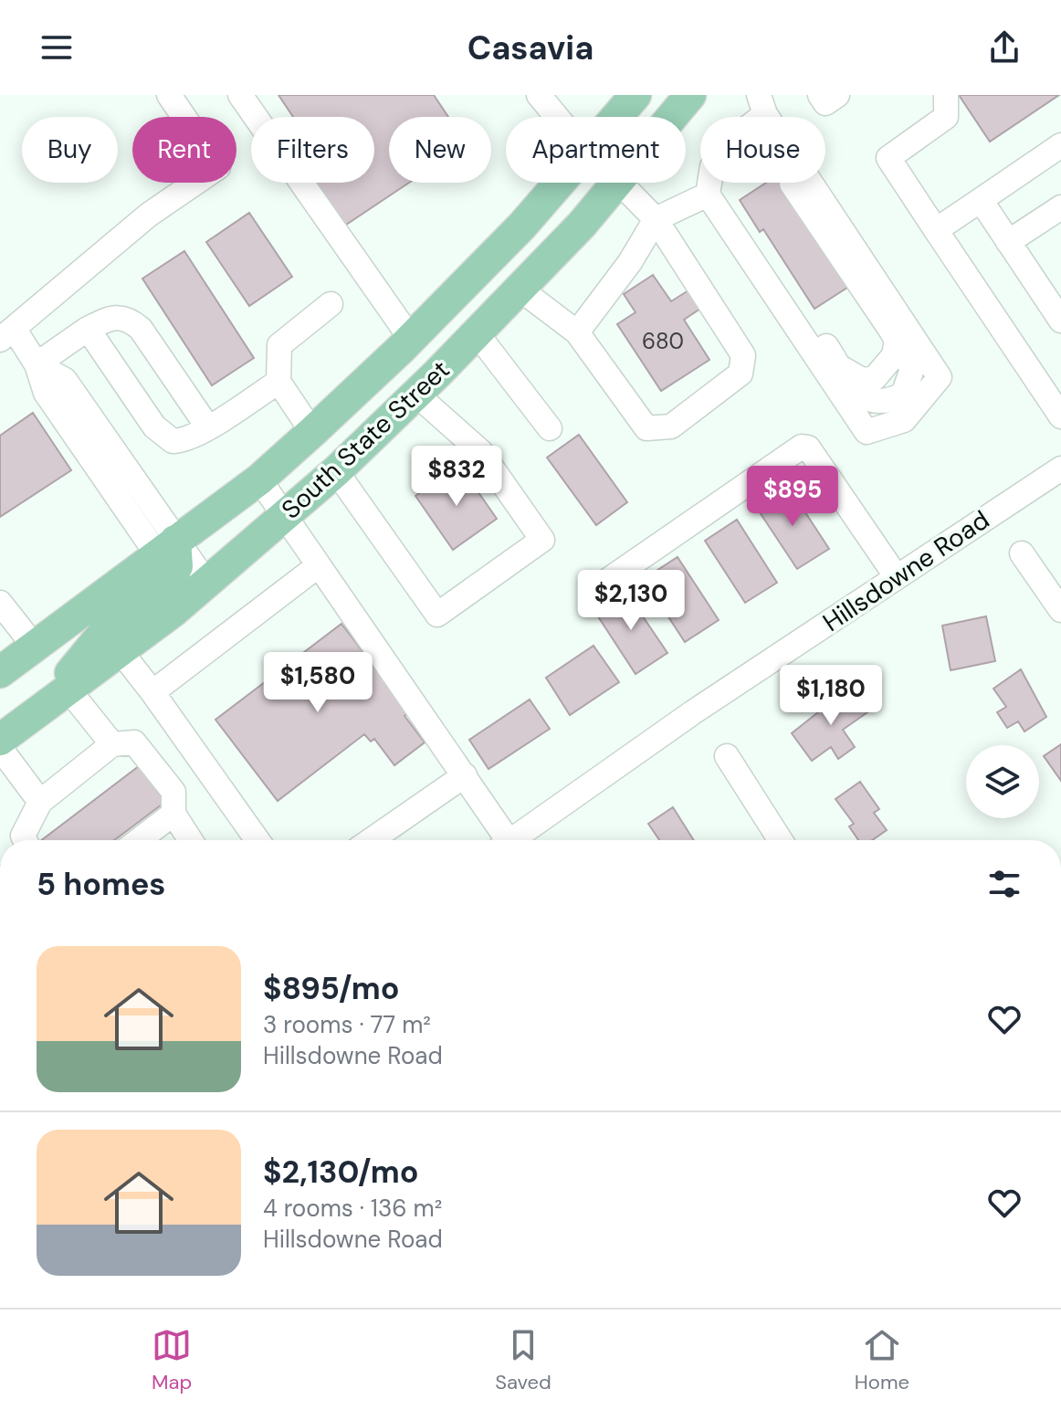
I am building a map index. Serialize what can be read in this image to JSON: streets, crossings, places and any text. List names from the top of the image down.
{
  "streets": {
    "main road": ["South State Street"],
    "street": ["Hillsdowne Road"]
  },
  "house_numbers": ["680"],
  "page": {
    "header": "Casavia",
    "chip": [
      "Buy",
      "Rent",
      "Filters",
      "New",
      "Apartment",
      "House"
    ],
    "price": [
      "$832",
      "$895",
      "$2,130",
      "$1,580",
      "$1,180"
    ],
    "heading": "5 homes",
    "list": [
      {
        "name": "$895/mo",
        "note": "3 rooms · 77 m² · Hillsdowne Road"
      },
      {
        "name": "$2,130/mo",
        "note": "4 rooms · 136 m² · Hillsdowne Road"
      }
    ],
    "tabs": ["Map", "Saved", "Home"]
  }
}
